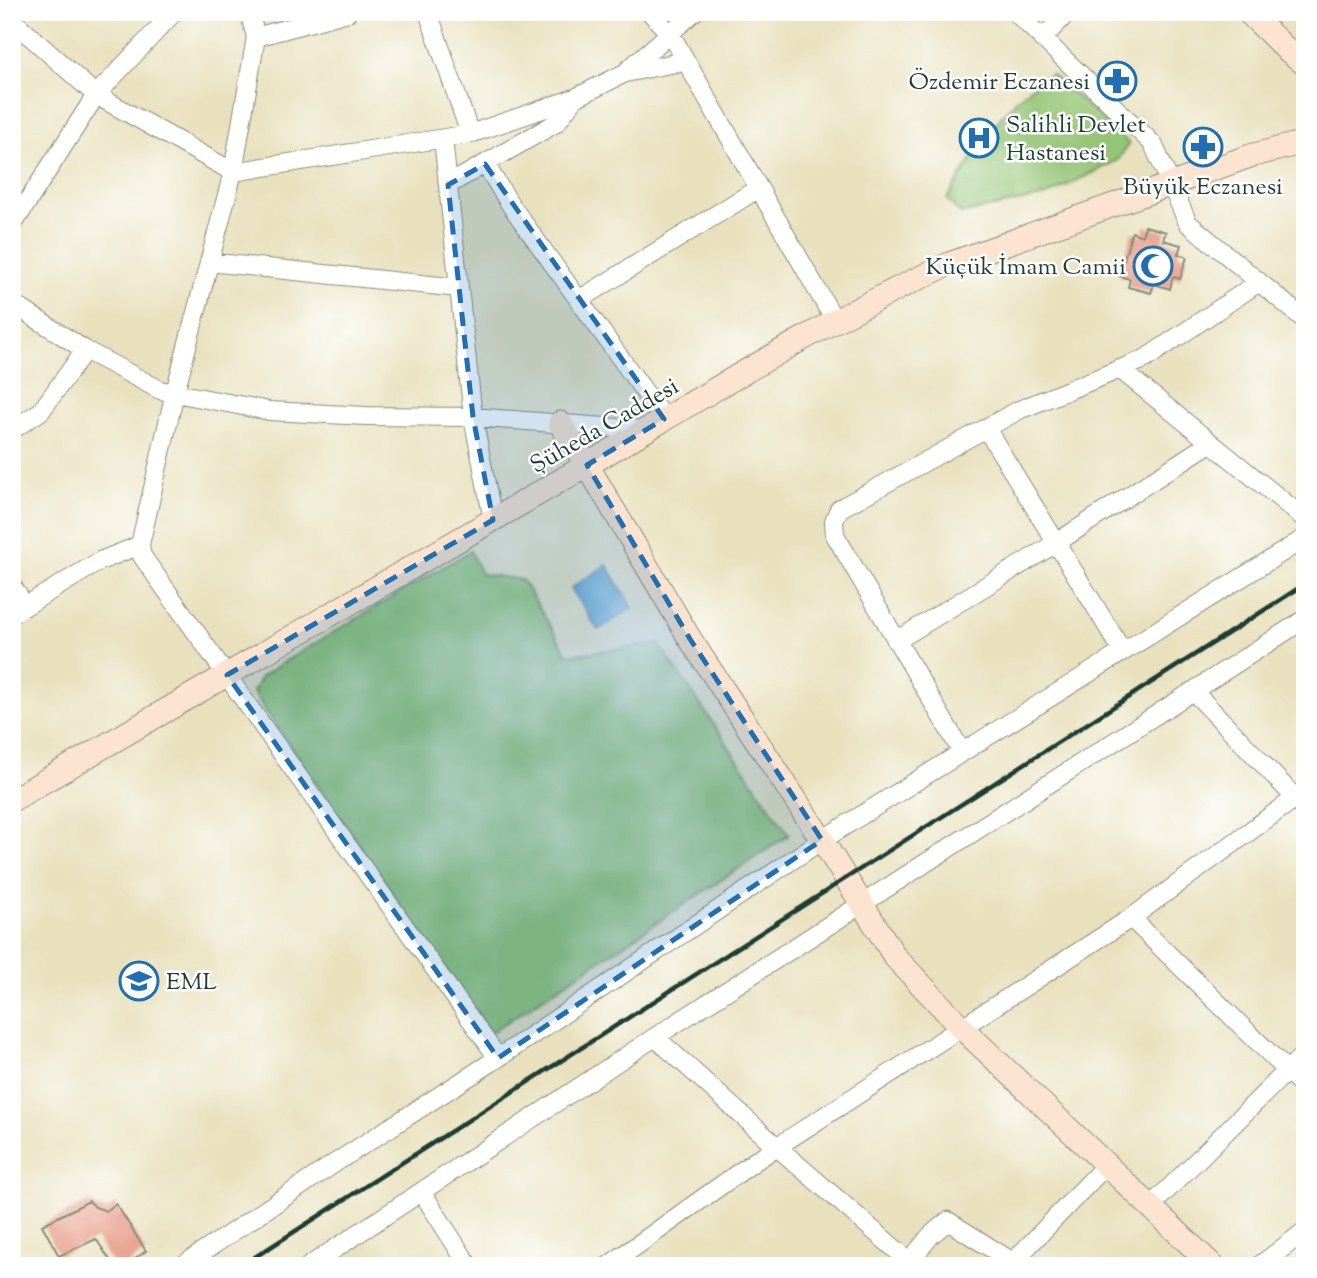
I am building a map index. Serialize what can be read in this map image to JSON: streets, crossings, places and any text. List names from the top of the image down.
{
  "streets": {
    "main road": ["Şüheda Caddesi"]
  },
  "places": {
    "pharmacy": ["Özdemir Eczanesi", "Büyük Eczanesi"],
    "hospital": ["Salihli Devlet Hastanesi"],
    "mosque": ["Küçük İmam Camii"],
    "school or university": ["EML"]
  }
}
